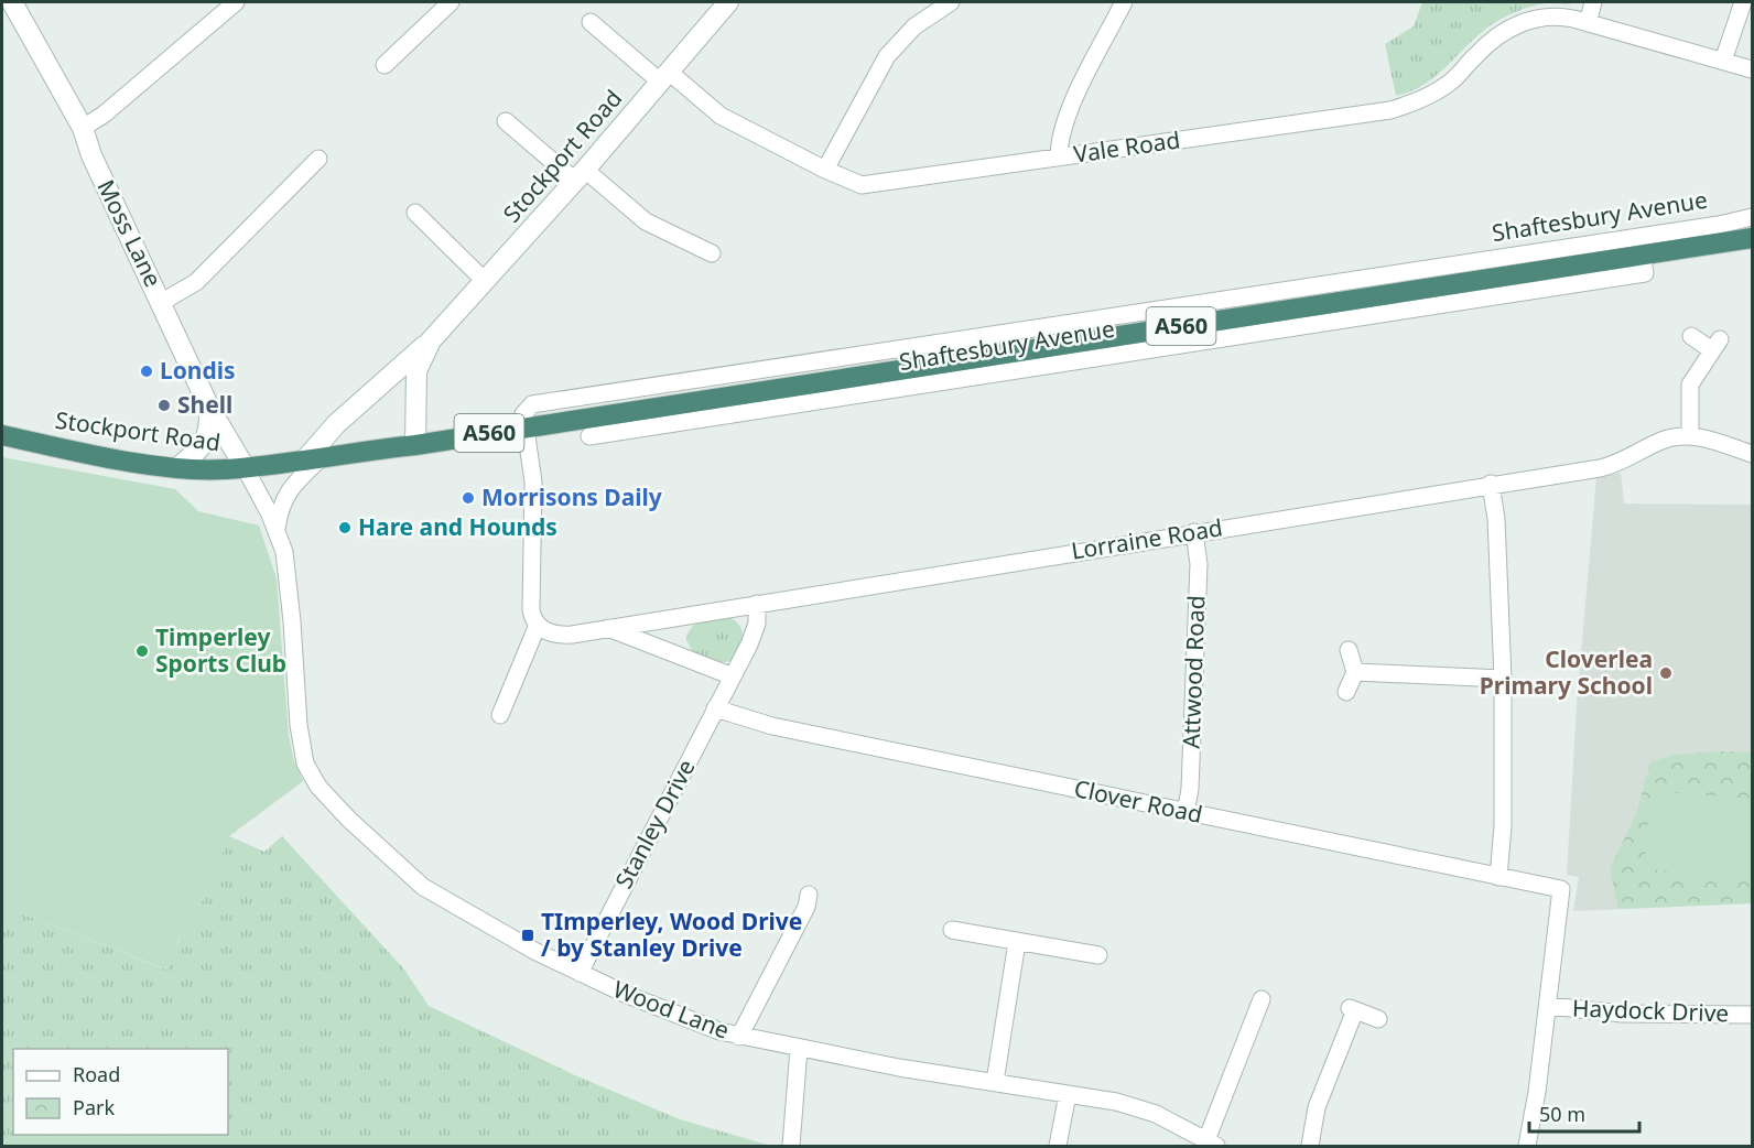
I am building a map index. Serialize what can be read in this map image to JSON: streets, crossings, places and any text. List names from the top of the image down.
{
  "streets": {
    "highway": ["Stockport Road", "Shaftesbury Avenue", "A560"],
    "main road": ["Moss Lane"],
    "street": [
      "Vale Road",
      "Lorraine Road",
      "Attwood Road",
      "Clover Road",
      "Stanley Drive",
      "Wood Lane",
      "Haydock Drive"
    ]
  },
  "crossings": [
    ["Vale Road", "Stockport Road"],
    ["Stockport Road", "Shaftesbury Avenue"],
    ["Stockport Road", "Moss Lane"],
    ["Stockport Road", "Wood Lane"],
    ["Moss Lane", "Wood Lane"],
    ["Lorraine Road", "Attwood Road"],
    ["Lorraine Road", "Stanley Drive"],
    ["Attwood Road", "Clover Road"],
    ["Clover Road", "Stanley Drive"],
    ["Clover Road", "Haydock Drive"],
    ["Stanley Drive", "Wood Lane"]
  ],
  "places": {
    "other": [
      "Londis",
      "Shell",
      "Morrisons Daily",
      "Hare and Hounds",
      "Timperley Sports Club",
      "Cloverlea Primary School"
    ],
    "transit": ["TImperley, Wood Drive / by Stanley Drive"]
  },
  "legend": ["Road", "Park"],
  "scale_bar": "50 m"
}
